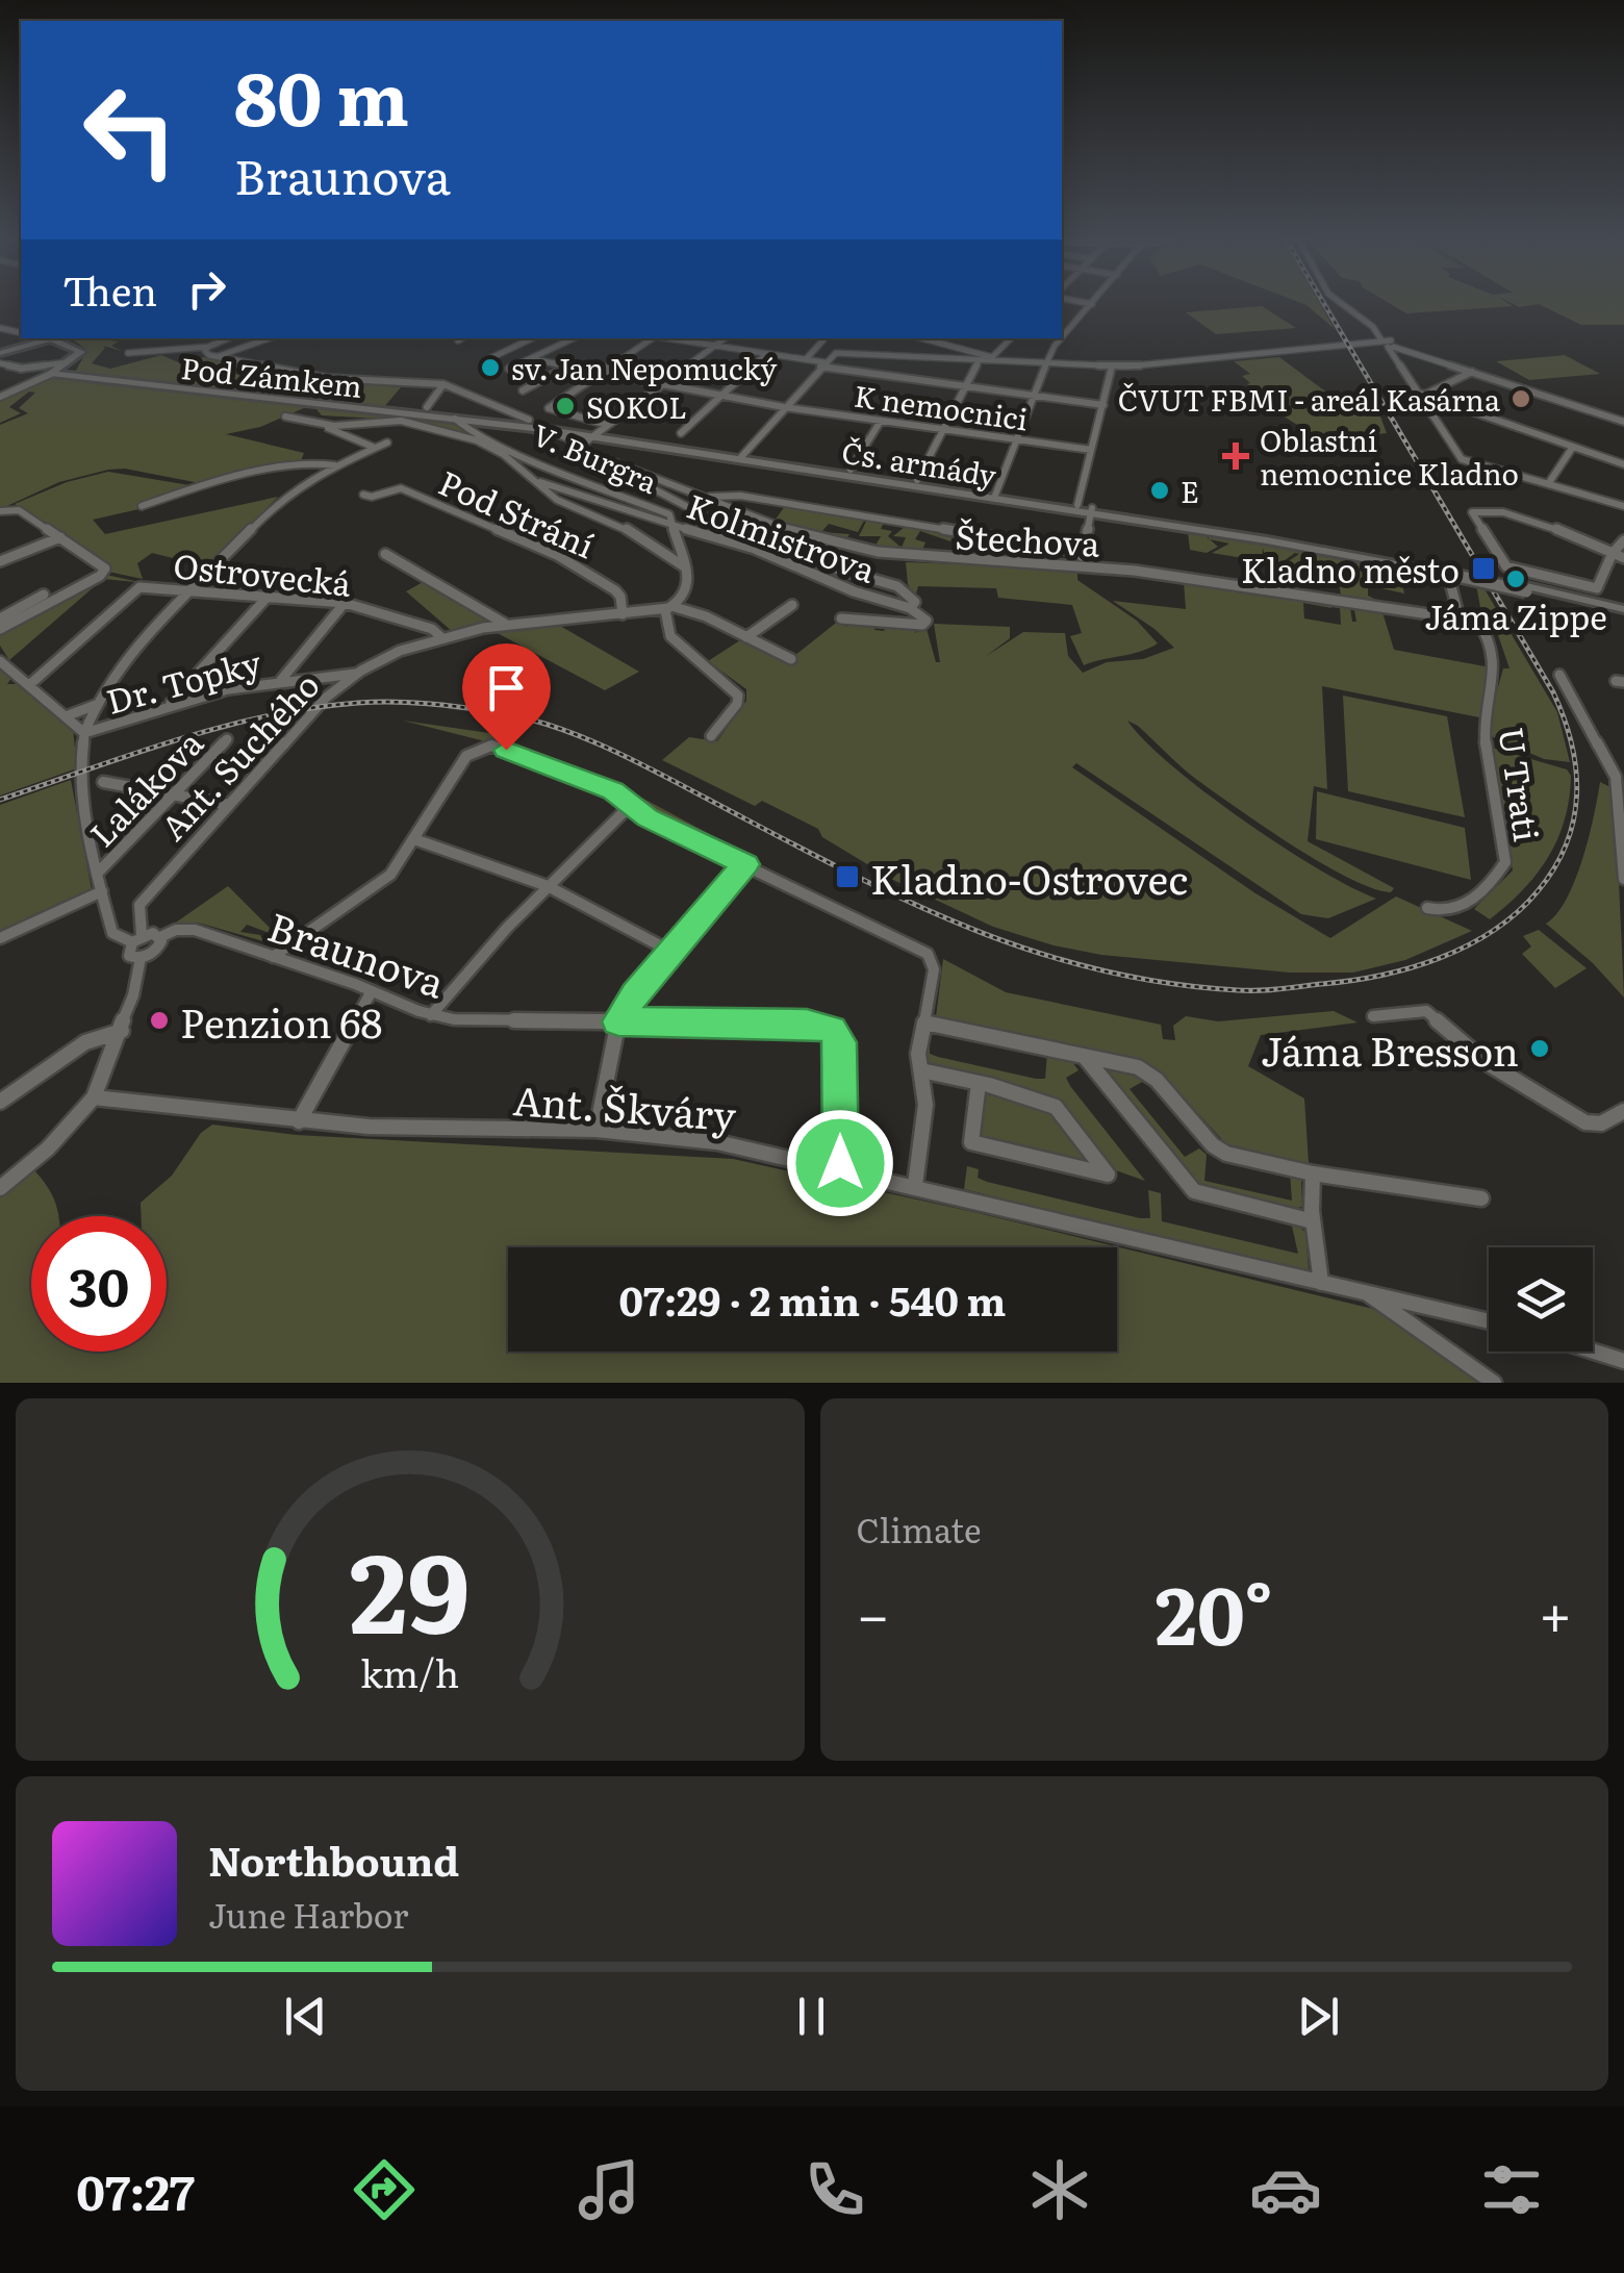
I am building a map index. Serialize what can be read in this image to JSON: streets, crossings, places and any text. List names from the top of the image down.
{
  "streets": {
    "main road": ["Pod Zámkem", "Čs. armády"],
    "street": [
      "K nemocnici",
      "V. Burgra",
      "Pod Strání",
      "Kolmistrova",
      "Štechova",
      "Ostrovecká",
      "Dr. Topky",
      "Ant. Suchého",
      "U Trati",
      "Lalákova",
      "Braunova",
      "Ant. Škváry"
    ]
  },
  "crossings": [
    ["Pod Zámkem", "V. Burgra"],
    ["Pod Zámkem", "Čs. armády"],
    ["V. Burgra", "Kolmistrova"],
    ["Čs. armády", "Štechova"],
    ["Pod Strání", "Ant. Suchého"],
    ["Štechova", "U Trati"],
    ["Ostrovecká", "Ant. Suchého"],
    ["Dr. Topky", "Ant. Suchého"],
    ["Braunova", "Ant. Škváry"]
  ],
  "places": {
    "other": [
      "sv. Jan Nepomucký",
      "ČVUT FBMI - areál Kasárna",
      "SOKOL",
      "E",
      "Jáma Zippe",
      "Penzion 68",
      "Jáma Bresson"
    ],
    "health": ["Oblastní nemocnice Kladno"],
    "transit": ["Kladno město", "Kladno-Ostrovec"]
  },
  "page": {
    "turn": ["80 m", "Braunova"],
    "then": "Then",
    "limit": "30",
    "trip": "07:29 · 2 min · 540 m",
    "tile": "Climate",
    "heat": ["−", "20°", "+"],
    "song": ["Northbound", "June Harbor"],
    "tabs": "07:27",
    "gauge": ["29", "km/h"]
  }
}
